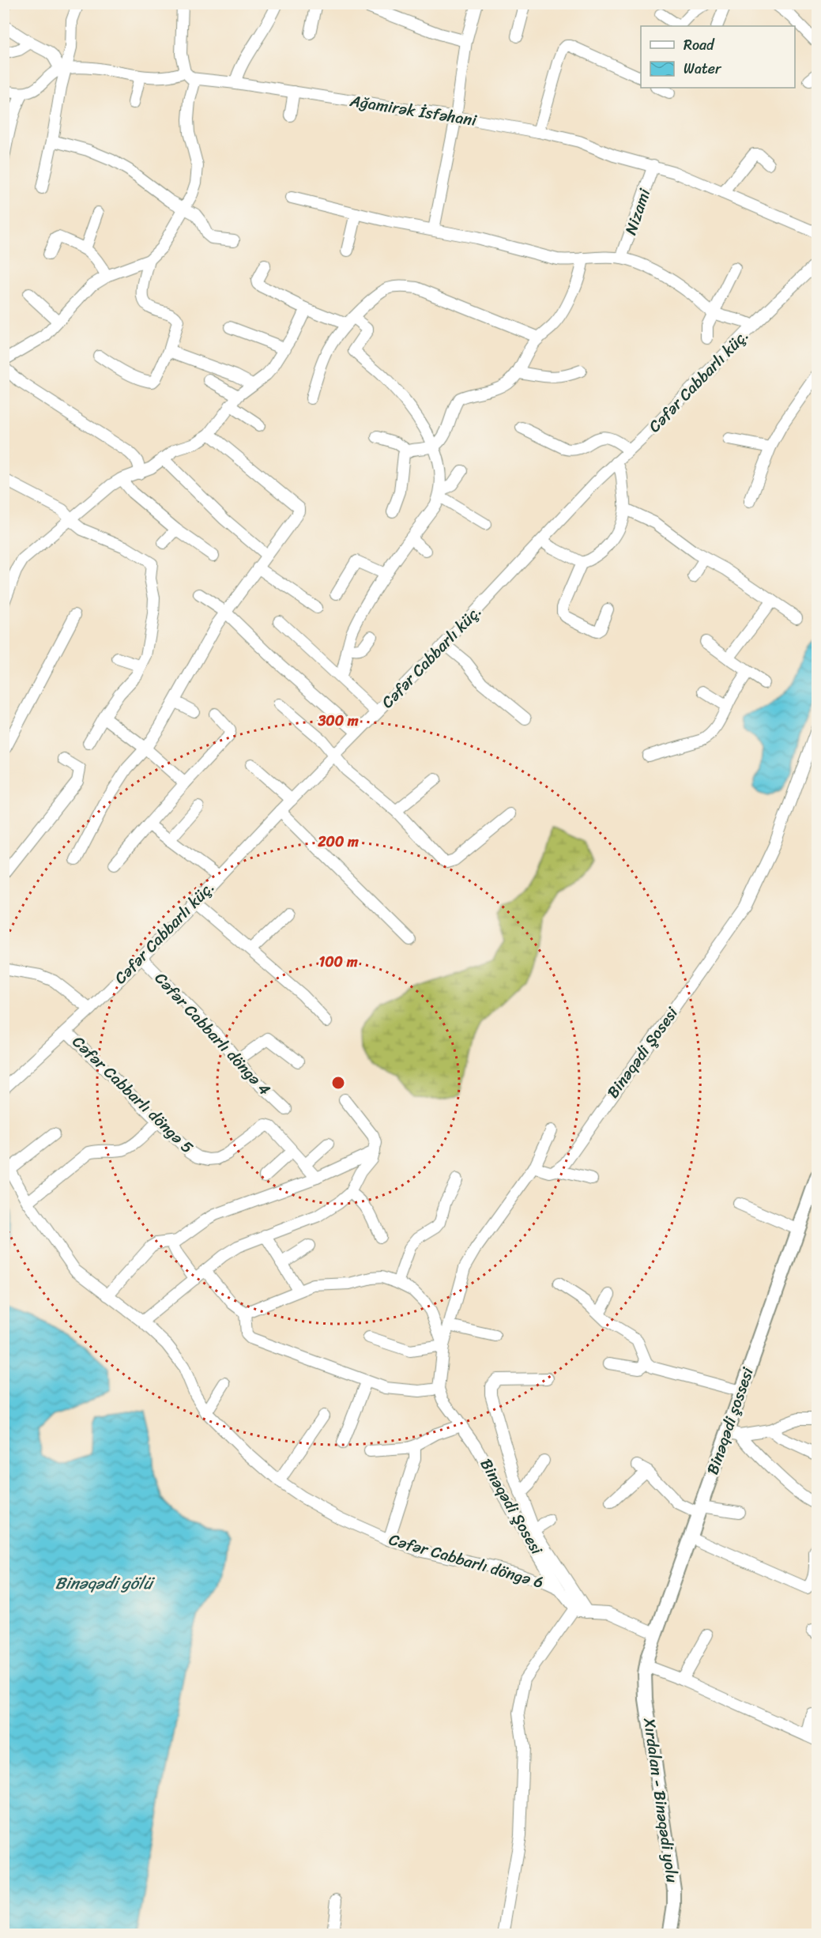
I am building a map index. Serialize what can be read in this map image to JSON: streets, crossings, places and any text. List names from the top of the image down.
{
  "streets": {
    "main road": ["Binəqədi şossesi", "Xırdalan - Binəqədi yolu"],
    "street": [
      "Ağamirək İsfəhani",
      "Nizami",
      "Cəfər Cabbarlı küç.",
      "Cəfər Cabbarlı döngə 4",
      "Binəqədi Şosesi",
      "Cəfər Cabbarlı döngə 5",
      "Cəfər Cabbarlı döngə 6"
    ]
  },
  "crossings": [
    ["Ağamirək İsfəhani", "Nizami"],
    ["Cəfər Cabbarlı küç.", "Cəfər Cabbarlı döngə 4"],
    ["Cəfər Cabbarlı küç.", "Cəfər Cabbarlı döngə 5"],
    ["Binəqədi Şosesi", "Cəfər Cabbarlı döngə 6"],
    ["Binəqədi şossesi", "Xırdalan - Binəqədi yolu"]
  ],
  "water": ["Binəqədi gölü"],
  "legend": ["Road", "Water"],
  "rings": ["300 m", "200 m", "100 m"]
}
